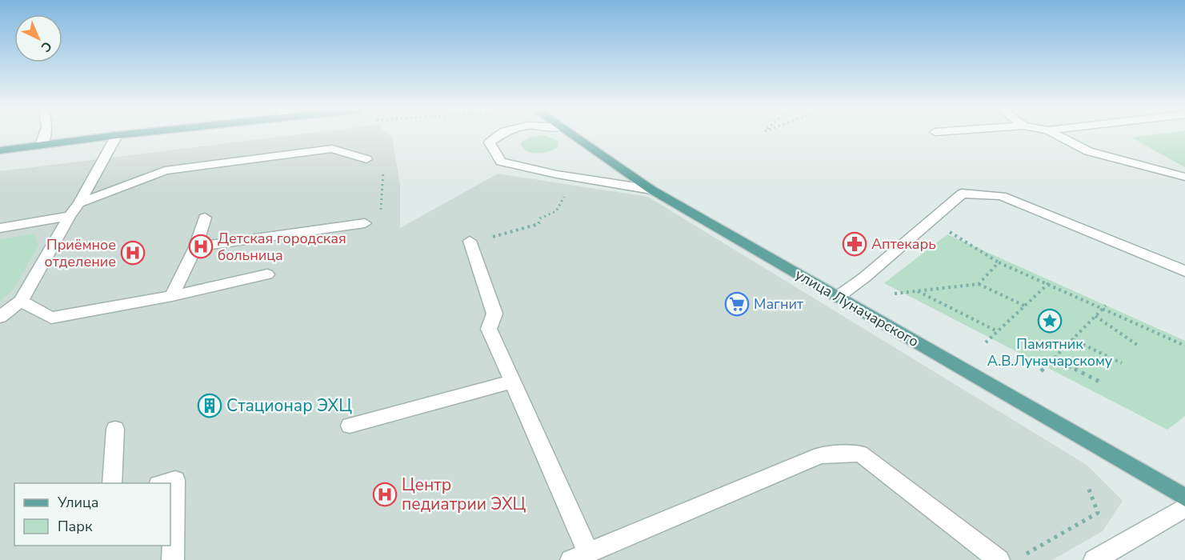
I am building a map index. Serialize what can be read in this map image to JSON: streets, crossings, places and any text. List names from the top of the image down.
{
  "streets": {
    "main road": ["улица Луначарского"]
  },
  "places": {
    "pharmacy": ["Аптекарь"],
    "hospital": ["Детская городская больница", "Приёмное отделение", "Центр педиатрии ЭХЦ"],
    "supermarket": ["Магнит"],
    "place": ["Памятник А.В.Луначарскому"],
    "building": ["Стационар ЭХЦ"]
  },
  "legend": ["Улица", "Парк"],
  "north": "bottom right"
}
